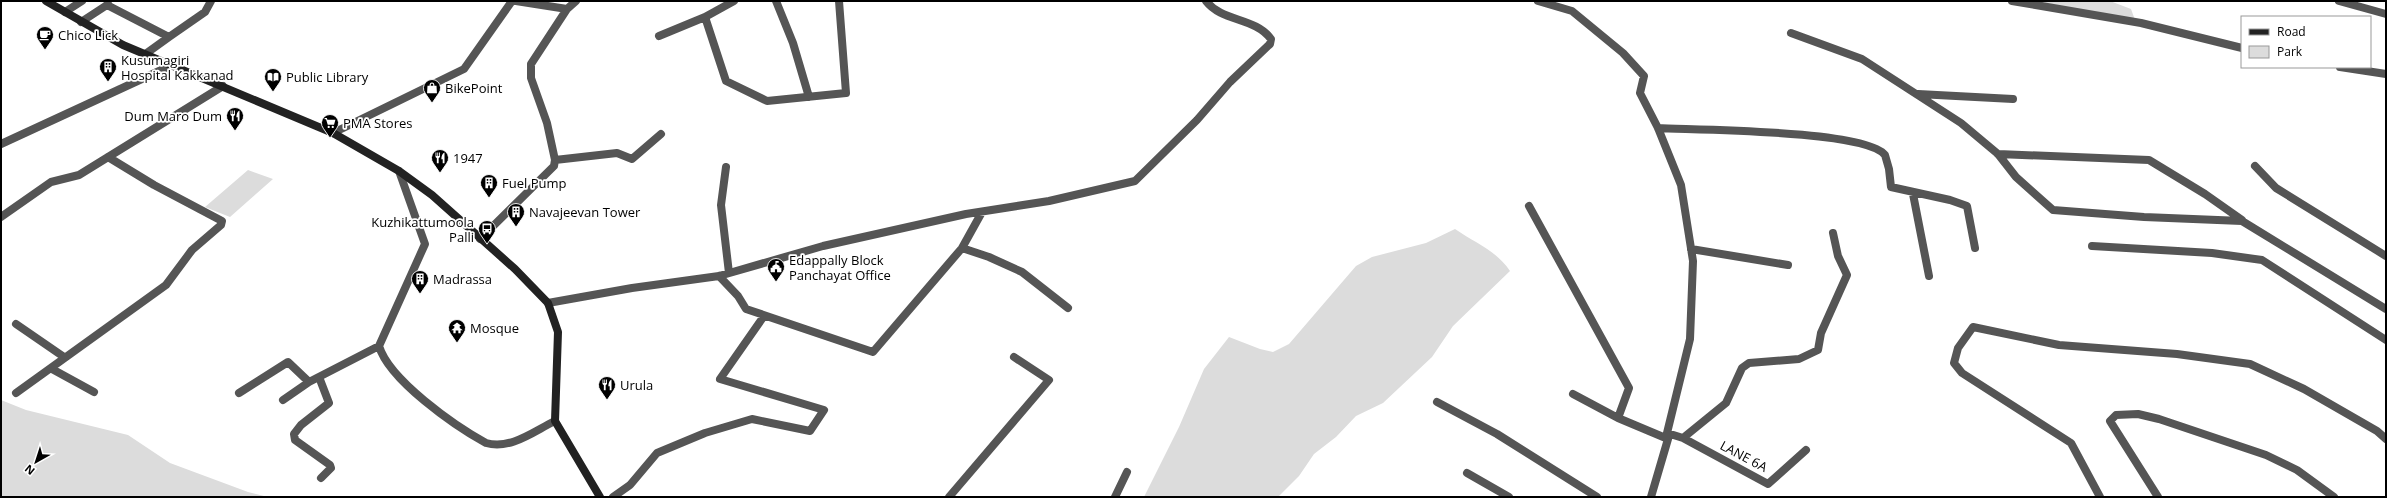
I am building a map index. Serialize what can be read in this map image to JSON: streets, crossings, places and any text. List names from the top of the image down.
{
  "streets": {
    "street": ["LANE 6A"]
  },
  "places": {
    "cafe": ["Chico Lick"],
    "building": [
      "Kusumagiri Hospital Kakkanad",
      "Fuel Pump",
      "Navajeevan Tower",
      "Madrassa"
    ],
    "library": ["Public Library"],
    "shop": ["BikePoint"],
    "restaurant": ["Dum Maro Dum", "1947", "Urula"],
    "supermarket": ["PMA Stores"],
    "bus stop": ["Kuzhikattumoola Palli"],
    "public building": ["Edappally Block Panchayat Office"],
    "temple": ["Mosque"]
  },
  "legend": ["Road", "Park"],
  "north": "bottom left"
}
